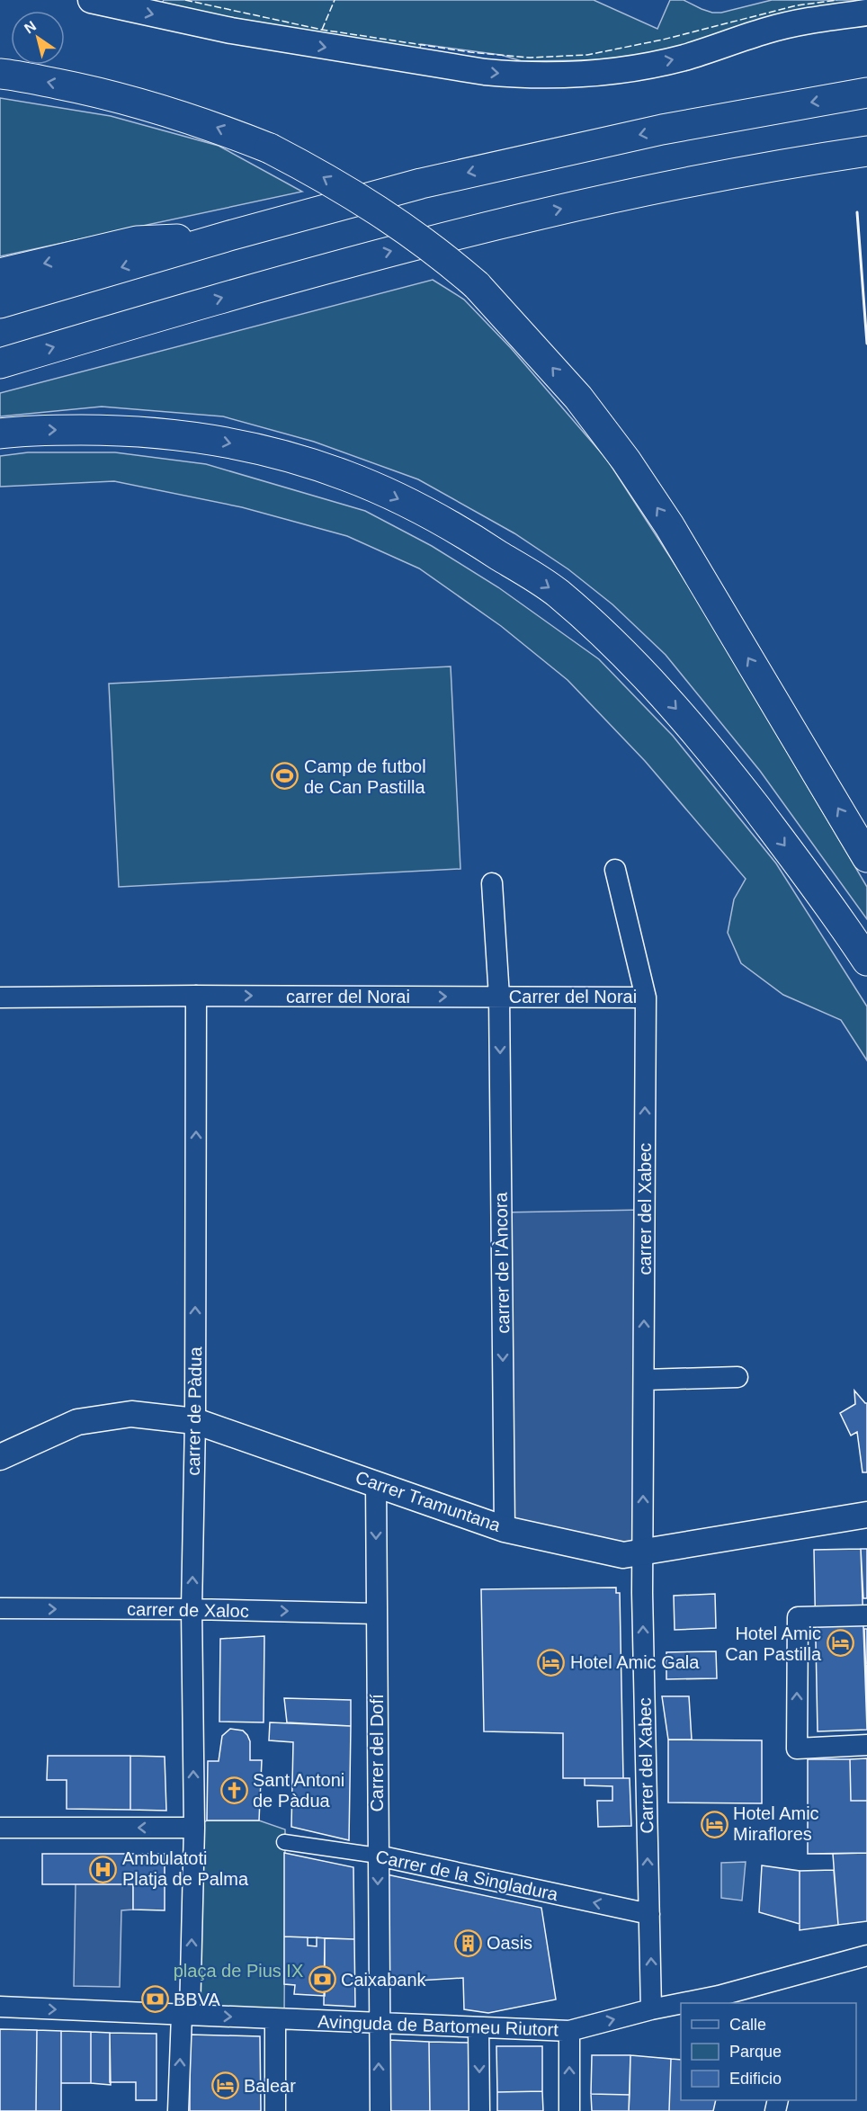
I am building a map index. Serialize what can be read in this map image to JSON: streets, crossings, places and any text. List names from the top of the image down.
{
  "streets": {
    "street": [
      "carrer del Norai",
      "Carrer del Norai",
      "carrer del Xabec",
      "carrer de l'Àncora",
      "carrer de Pàdua",
      "Carrer Tramuntana",
      "carrer de Xaloc",
      "Carrer del Dofí",
      "Carrer del Xabec",
      "Carrer de la Singladura",
      "Avinguda de Bartomeu Riutort"
    ]
  },
  "crossings": [
    ["carrer del Norai", "Carrer del Norai"],
    ["carrer del Norai", "carrer de l'Àncora"],
    ["carrer del Norai", "carrer de Pàdua"],
    ["Carrer del Norai", "carrer del Xabec"],
    ["Carrer del Norai", "carrer de l'Àncora"],
    ["carrer del Xabec", "Carrer Tramuntana"],
    ["carrer del Xabec", "Carrer del Xabec"],
    ["carrer de l'Àncora", "Carrer Tramuntana"],
    ["carrer de Pàdua", "Carrer Tramuntana"],
    ["carrer de Pàdua", "carrer de Xaloc"],
    ["Carrer Tramuntana", "Carrer del Dofí"],
    ["Carrer Tramuntana", "Carrer del Xabec"],
    ["carrer de Xaloc", "Carrer del Dofí"],
    ["Carrer del Dofí", "Carrer de la Singladura"],
    ["Carrer del Dofí", "Avinguda de Bartomeu Riutort"],
    ["Carrer del Xabec", "Carrer de la Singladura"]
  ],
  "one_way": [
    "carrer del Norai",
    "carrer del Xabec",
    "carrer de l'Àncora",
    "carrer de Pàdua",
    "carrer de Xaloc",
    "Carrer del Xabec",
    "Carrer de la Singladura",
    "Avinguda de Bartomeu Riutort"
  ],
  "parks": ["plaça de Pius IX"],
  "places": {
    "sports": ["Camp de futbol de Can Pastilla"],
    "hotel": [
      "Hotel Amic Can Pastilla",
      "Hotel Amic Gala",
      "Hotel Amic Miraflores",
      "Balear"
    ],
    "church": ["Sant Antoni de Pàdua"],
    "hospital": ["Ambulatoti Platja de Palma"],
    "building": ["Oasis"],
    "bank": ["Caixabank", "BBVA"]
  },
  "legend": ["Calle", "Parque", "Edificio"],
  "north": "top left"
}
